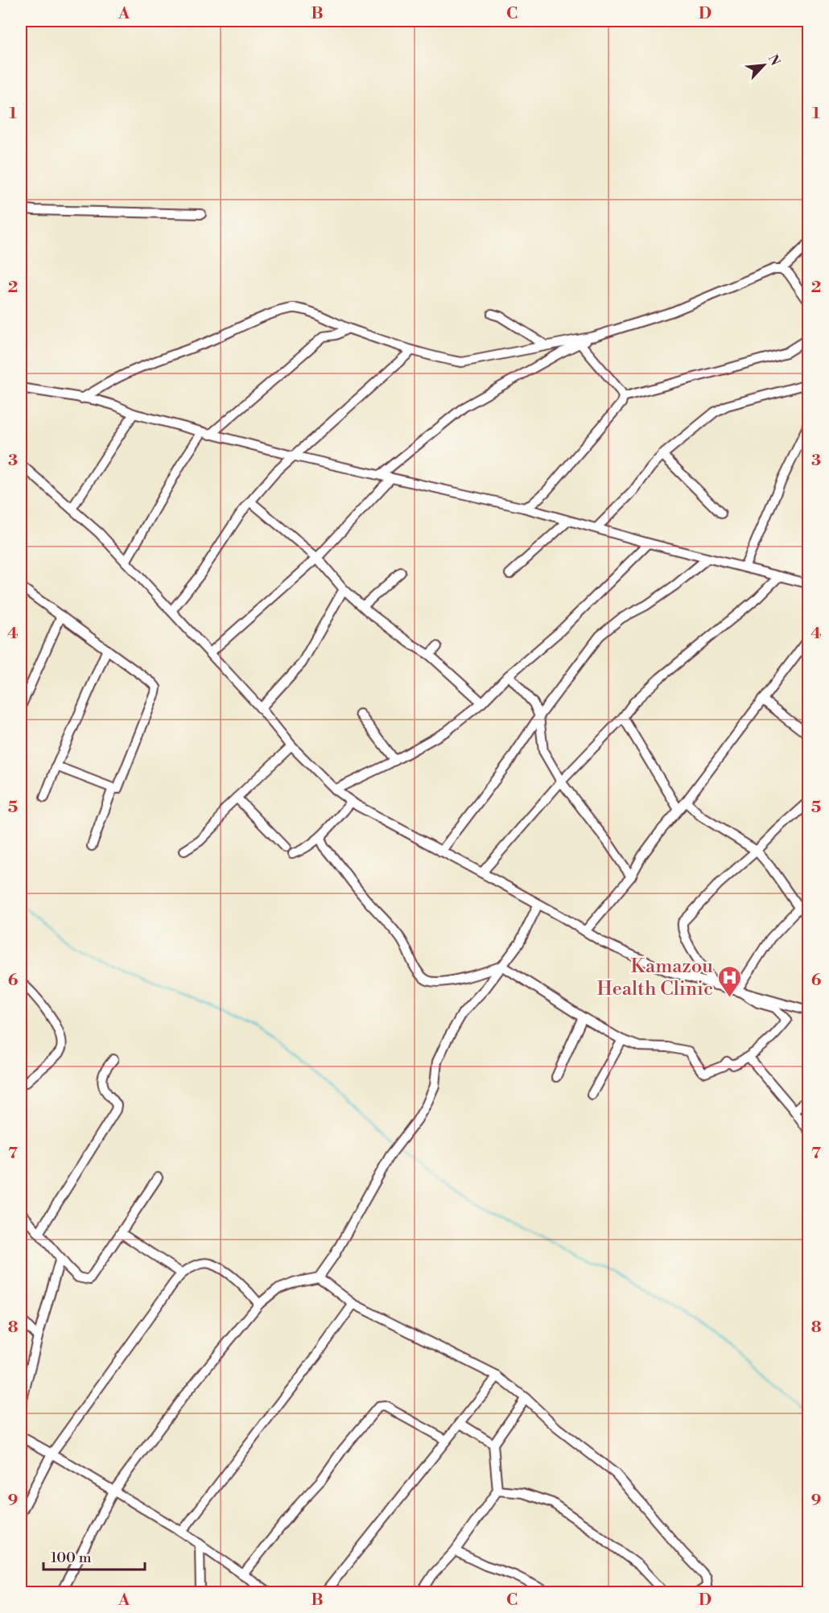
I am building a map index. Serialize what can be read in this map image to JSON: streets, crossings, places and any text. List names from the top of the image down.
{
  "places": {
    "hospital": ["Kamazou Health Clinic"]
  },
  "scale_bar": "100 m",
  "north": "top right",
  "grid": {
    "columns": [
      "A",
      "B",
      "C",
      "D"
    ],
    "rows": [
      "1",
      "2",
      "3",
      "4",
      "5",
      "6",
      "7",
      "8",
      "9"
    ]
  }
}
